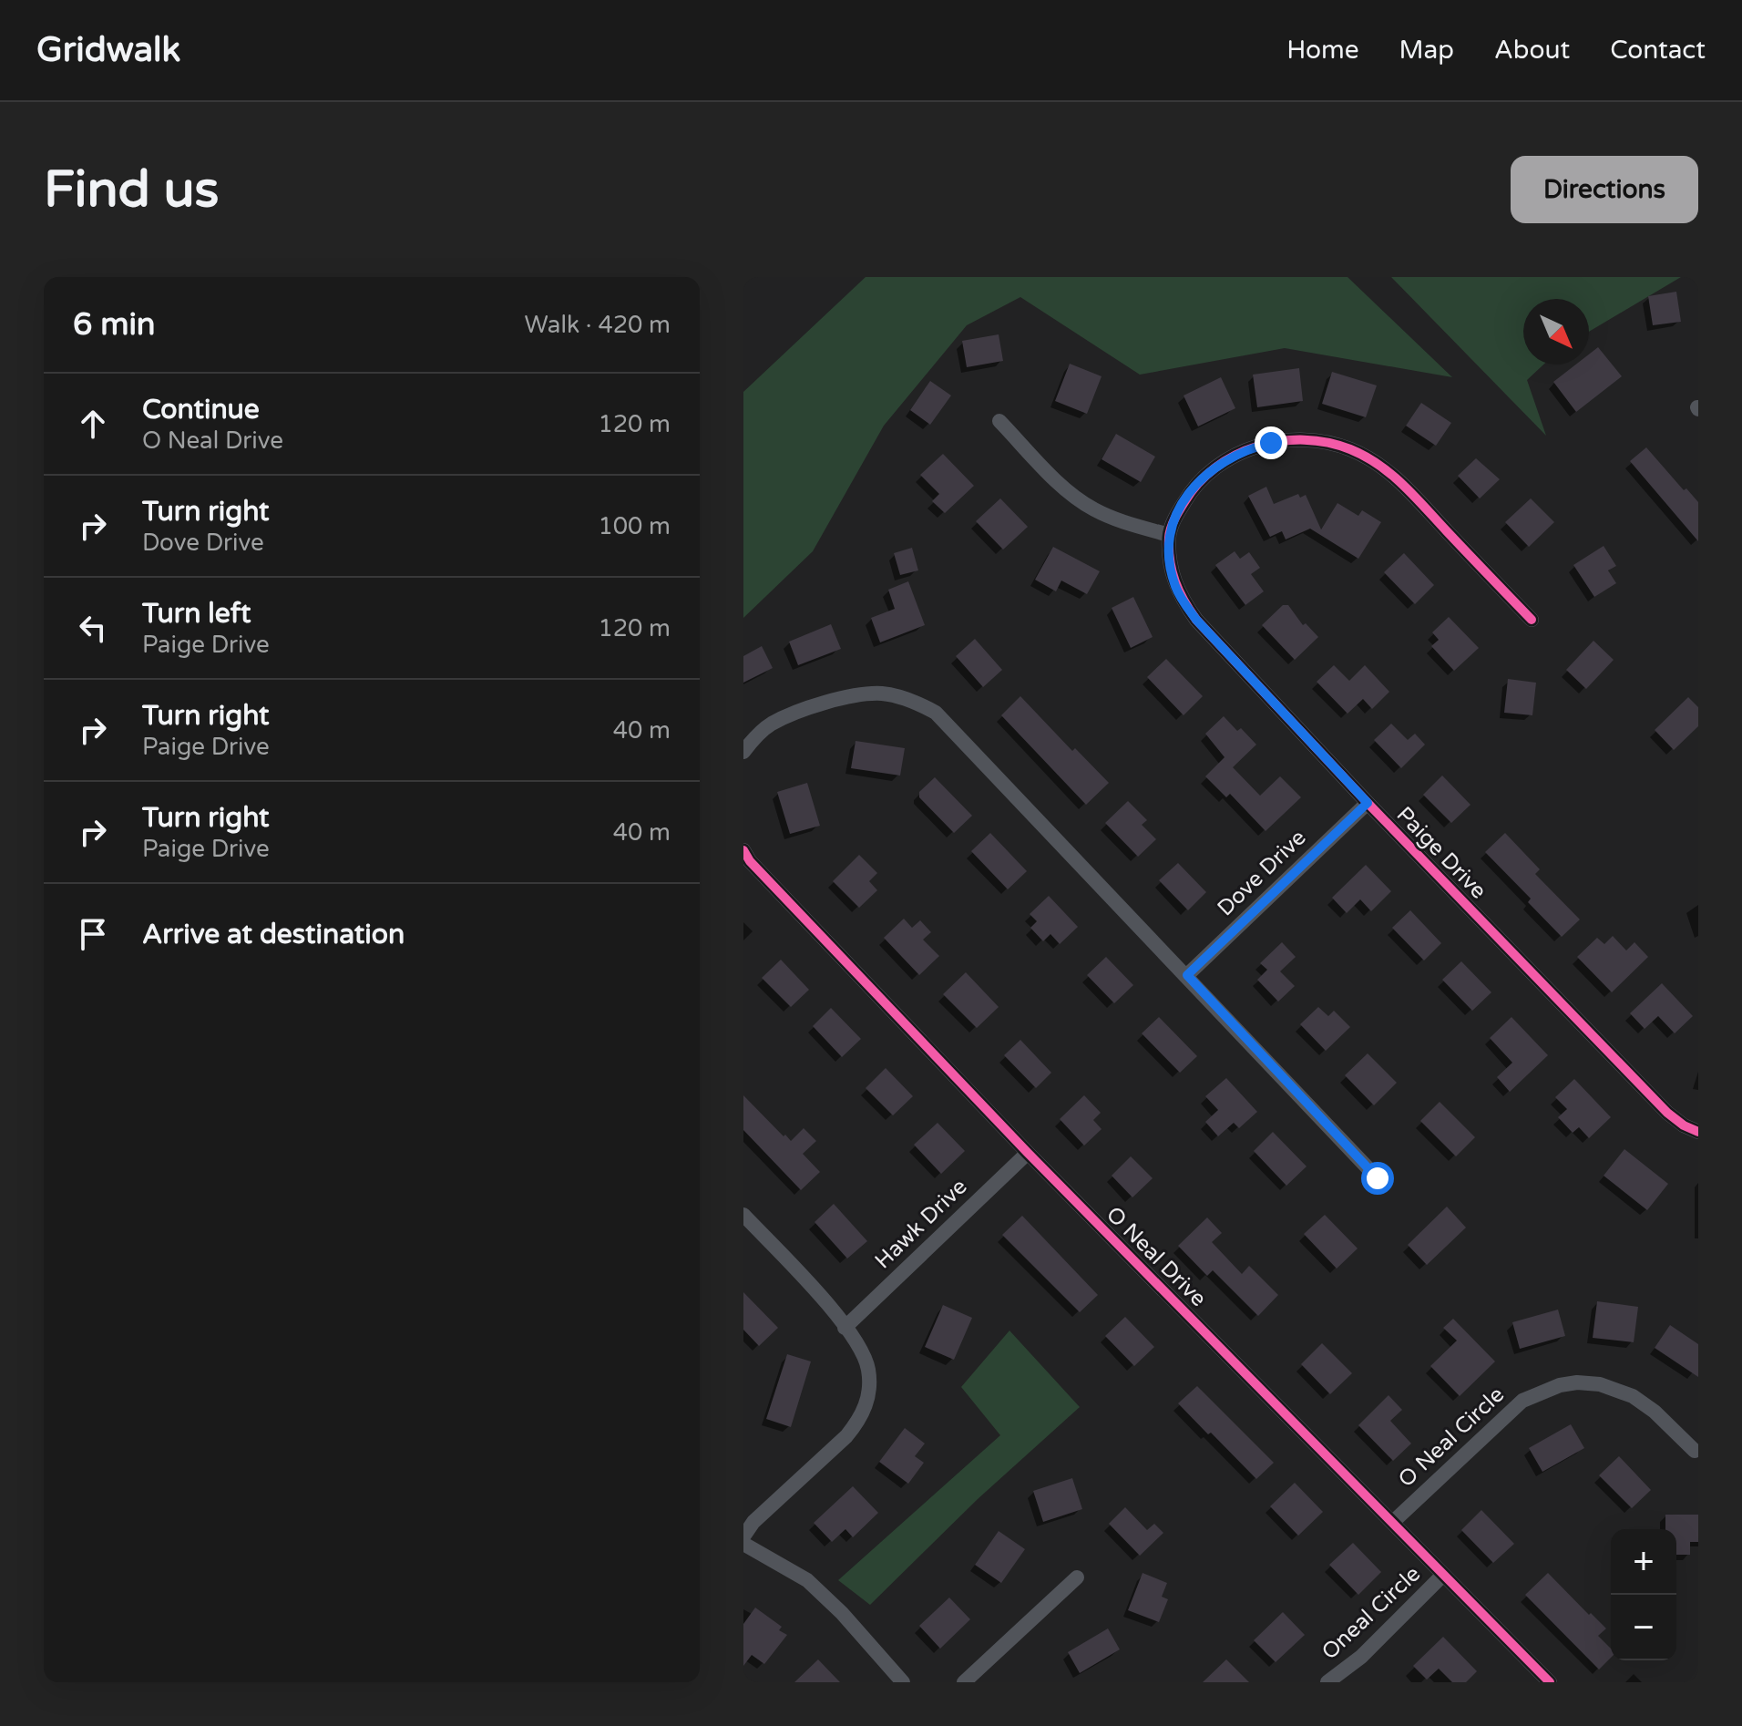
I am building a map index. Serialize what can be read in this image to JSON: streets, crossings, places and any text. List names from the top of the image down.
{
  "streets": {
    "street": [
      "Paige Drive",
      "Dove Drive",
      "Hawk Drive",
      "O Neal Drive",
      "O Neal Circle",
      "Oneal Circle"
    ]
  },
  "crossings": [
    ["Paige Drive", "Dove Drive"],
    ["Hawk Drive", "O Neal Drive"],
    ["O Neal Drive", "O Neal Circle"],
    ["O Neal Drive", "Oneal Circle"]
  ],
  "north": "bottom right",
  "page": {
    "header": "Gridwalk",
    "nav": [
      "Home",
      "Map",
      "About",
      "Contact"
    ],
    "buttons": "Directions",
    "title": "Find us",
    "heading": ["6 min", "Walk · 420 m"],
    "list": [
      ["Continue", "O Neal Drive", "120 m"],
      ["Turn right", "Dove Drive", "100 m"],
      ["Turn left", "Paige Drive", "120 m"],
      ["Turn right", "Paige Drive", "40 m"],
      ["Turn right", "Paige Drive", "40 m"],
      "Arrive at destination"
    ],
    "map_buttons": ["+", "−"]
  }
}
